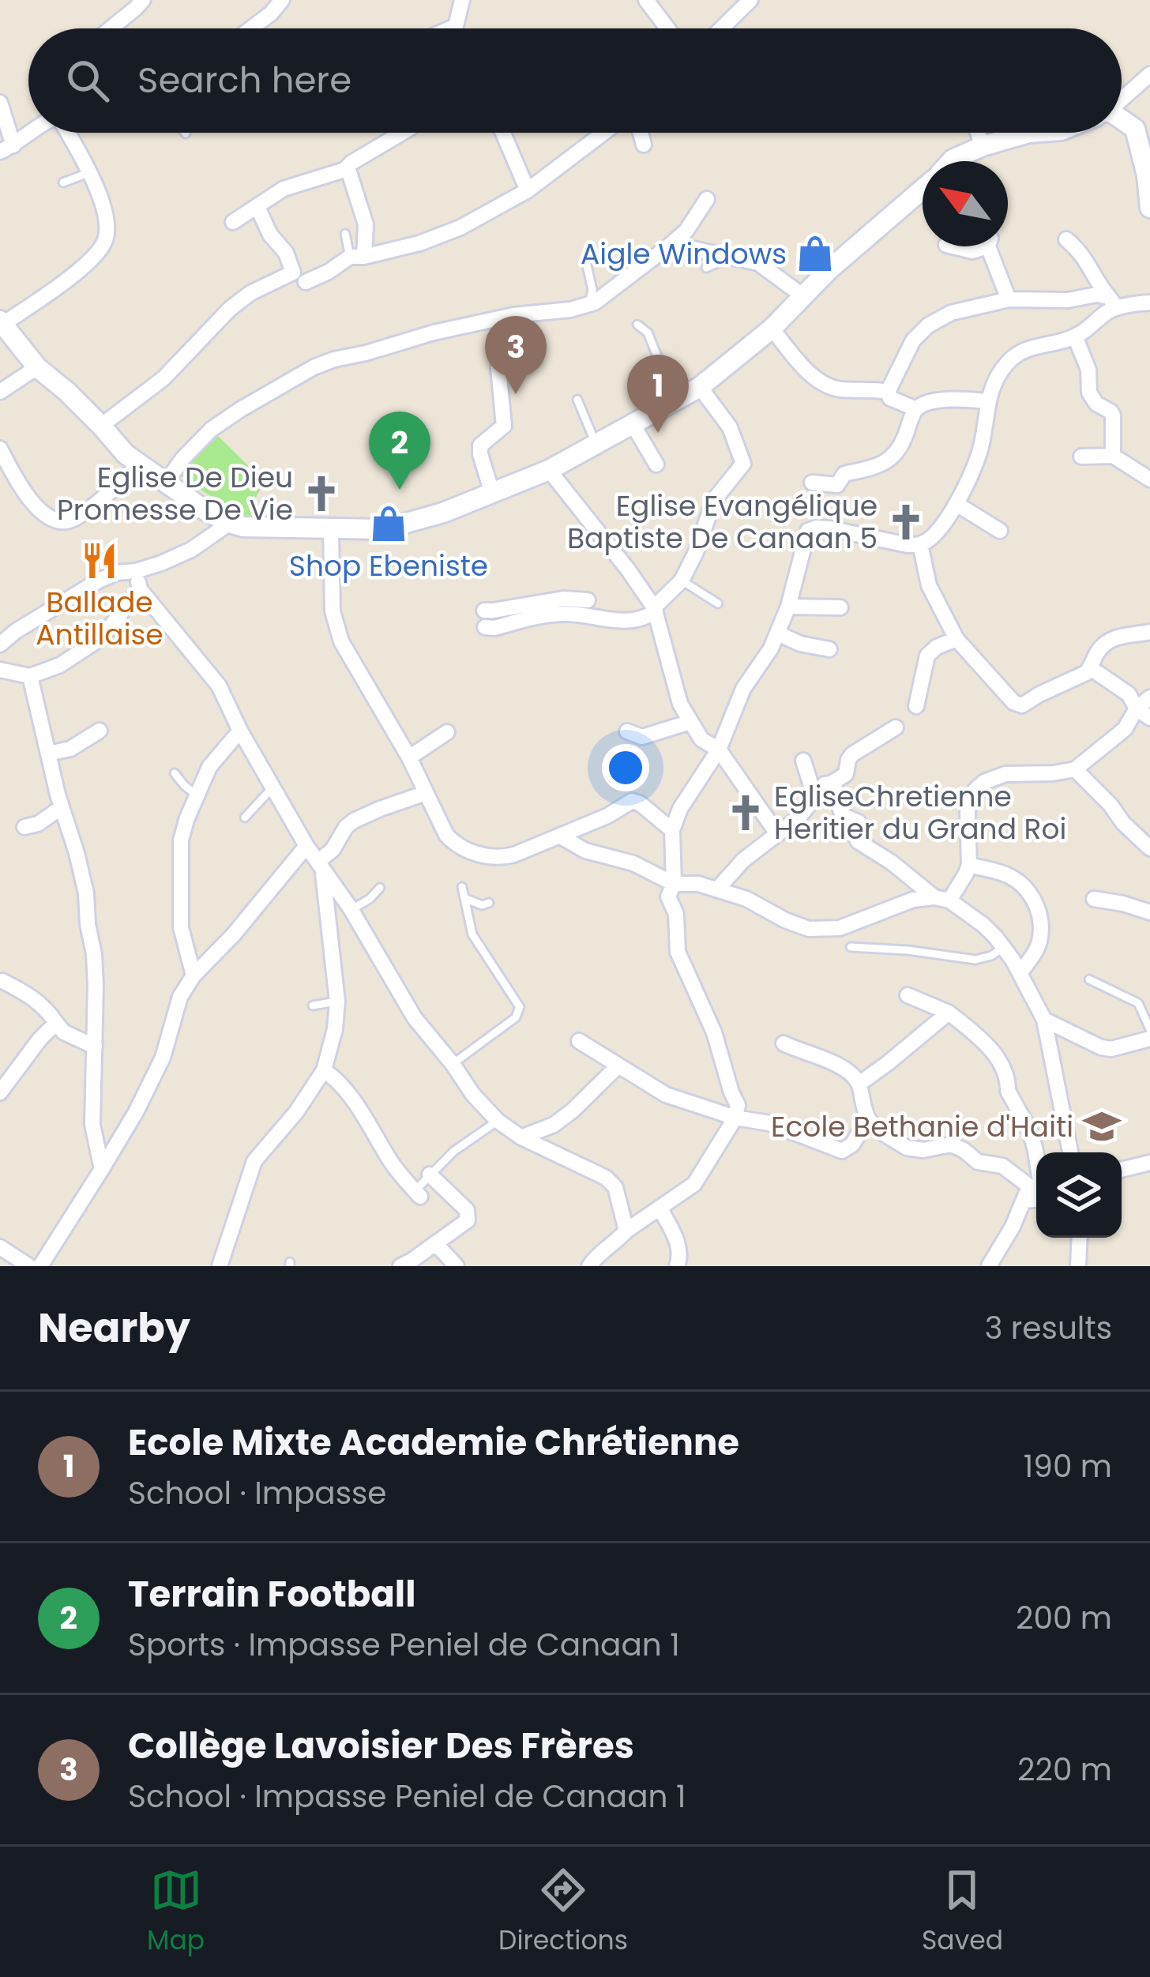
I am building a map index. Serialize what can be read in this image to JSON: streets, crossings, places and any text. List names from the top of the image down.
{
  "places": {
    "shop": ["Aigle Windows", "Shop Ebeniste"],
    "church": ["Eglise De Dieu Promesse De Vie", "Eglise Evangélique Baptiste De Canaan 5", "EgliseChretienne Heritier du Grand Roi"],
    "restaurant": ["Ballade Antillaise"],
    "school or university": ["Ecole Bethanie d'Haiti"]
  },
  "north": "top left",
  "page": {
    "search": "Search here",
    "pins": ["3", "1", "2"],
    "heading": ["Nearby", "3 results"],
    "list": [
      {
        "mark": "1",
        "name": "Ecole Mixte Academie Chrétienne",
        "note": "School · Impasse",
        "value": "190 m"
      },
      {
        "mark": "2",
        "name": "Terrain Football",
        "note": "Sports · Impasse Peniel de Canaan 1",
        "value": "200 m"
      },
      {
        "mark": "3",
        "name": "Collège Lavoisier Des Frères",
        "note": "School · Impasse Peniel de Canaan 1",
        "value": "220 m"
      }
    ],
    "nav": ["Map", "Directions", "Saved"]
  }
}
